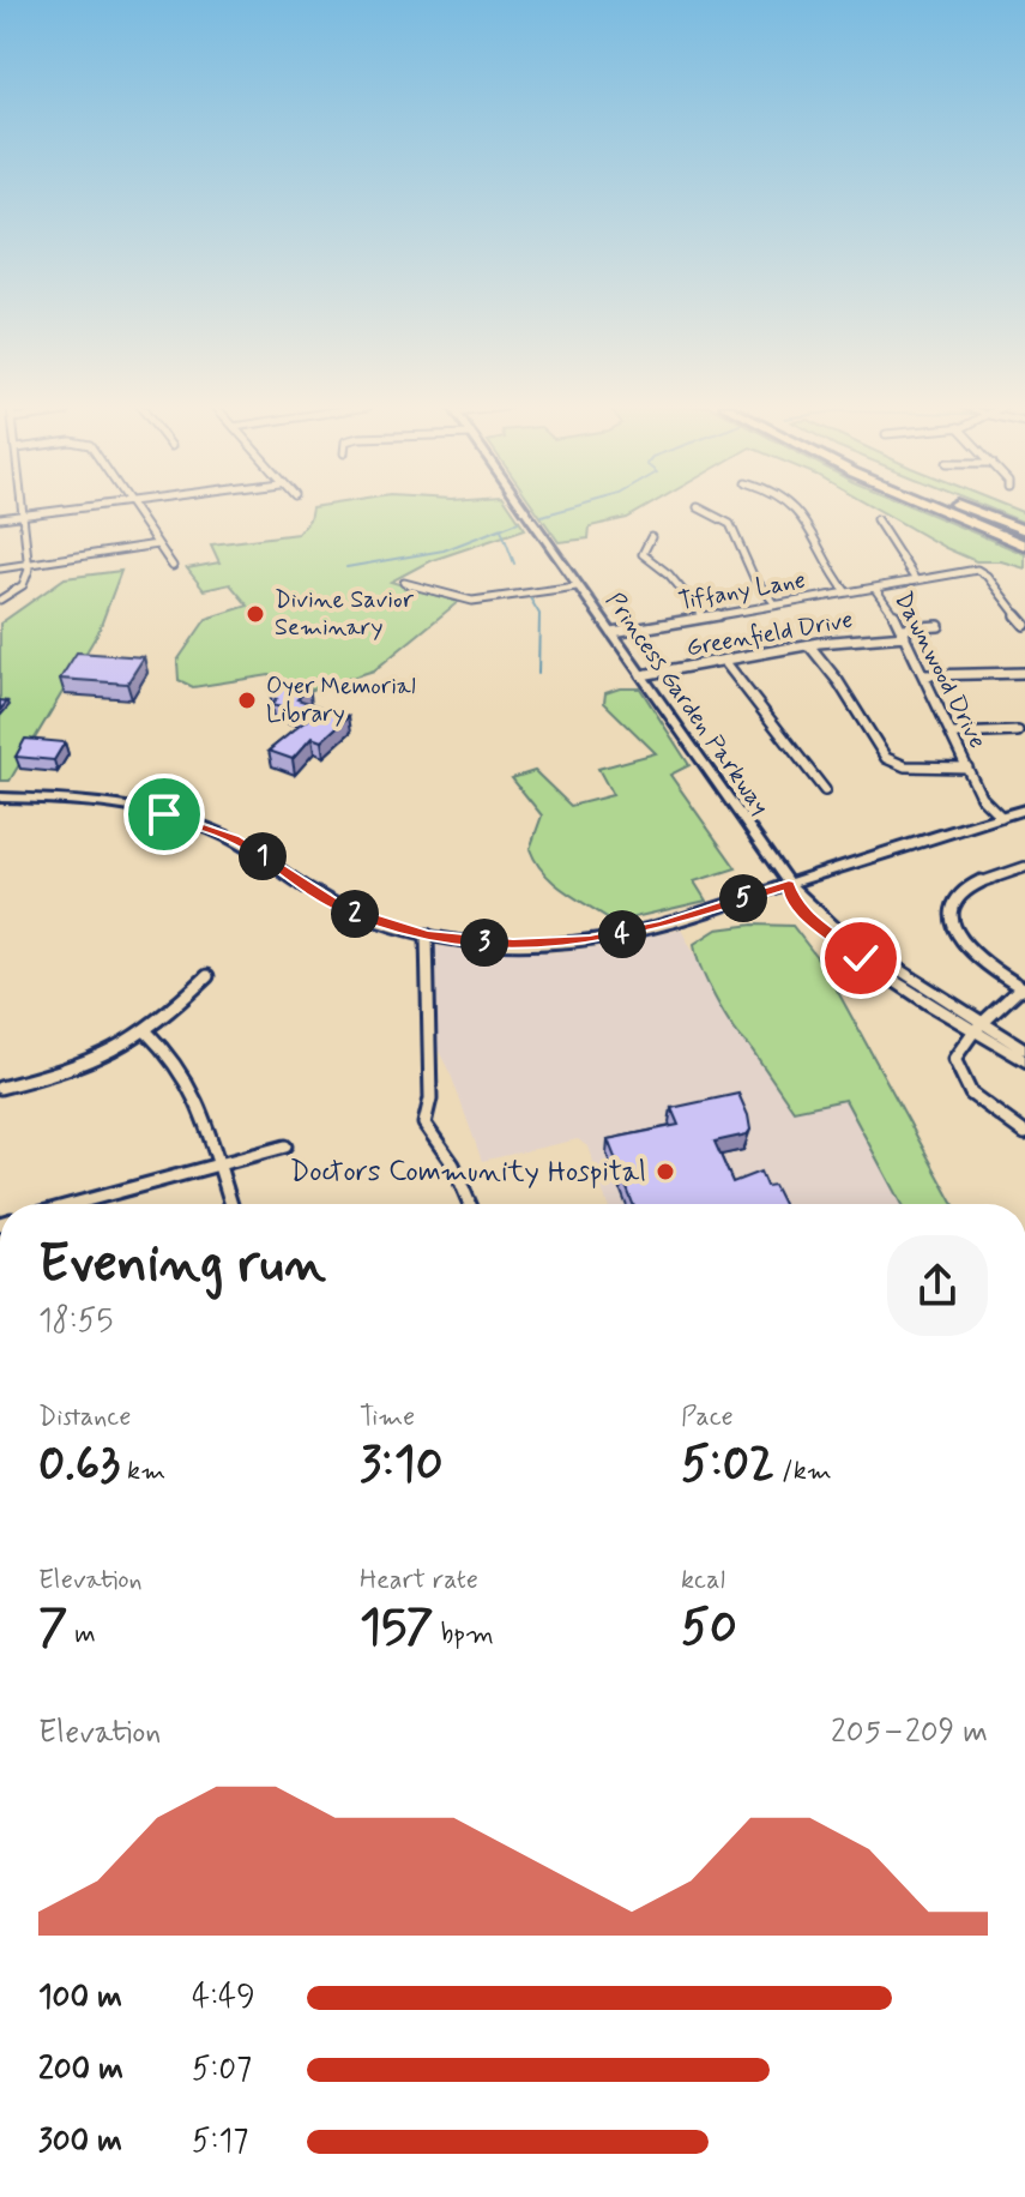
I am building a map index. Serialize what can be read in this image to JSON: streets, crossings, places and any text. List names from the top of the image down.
{
  "streets": {
    "street": [
      "Tiffany Lane",
      "Greenfield Drive",
      "Dawnwood Drive",
      "Princess Garden Parkway"
    ]
  },
  "crossings": [
    ["Tiffany Lane", "Dawnwood Drive"],
    ["Tiffany Lane", "Princess Garden Parkway"],
    ["Greenfield Drive", "Dawnwood Drive"],
    ["Greenfield Drive", "Princess Garden Parkway"]
  ],
  "places": ["Divine Savior Seminary", "Oyer Memorial Library", "Doctors Community Hospital"],
  "page": {
    "pins": [
      "1",
      "5",
      "2",
      "4",
      "3"
    ],
    "heading": ["Evening run", "18:55"],
    "stats": [
      ["Distance", "0.63 km"],
      ["Time", "3:10"],
      ["Pace", "5:02 /km"],
      ["Elevation", "7 m"],
      ["Heart rate", "157 bpm"],
      ["kcal", "50"]
    ],
    "chart": ["Elevation", "205–209 m"],
    "list": [
      {
        "name": "100 m",
        "note": "4:49"
      },
      {
        "name": "200 m",
        "note": "5:07"
      },
      {
        "name": "300 m",
        "note": "5:17"
      }
    ]
  }
}
